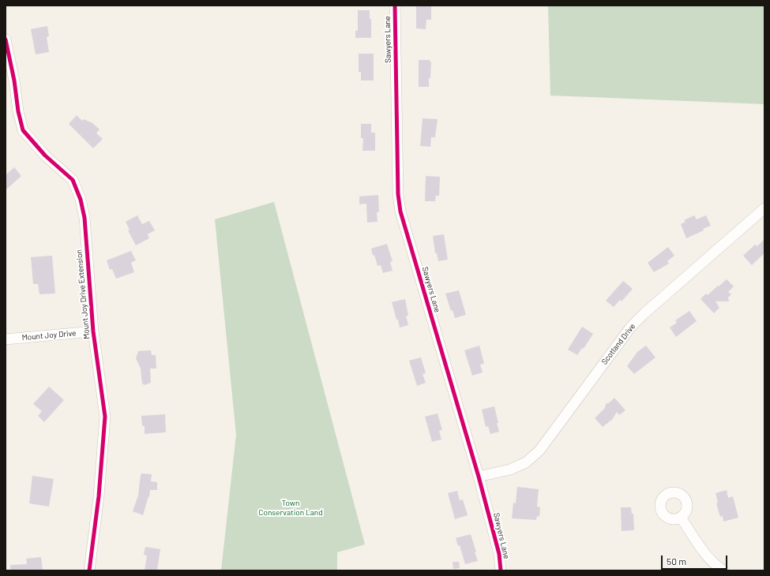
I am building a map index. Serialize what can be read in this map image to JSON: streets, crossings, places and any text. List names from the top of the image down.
{
  "streets": {
    "street": [
      "Sawyers Lane",
      "Mount Joy Drive Extension",
      "Mount Joy Drive",
      "Scotland Drive"
    ]
  },
  "crossings": [
    ["Sawyers Lane", "Scotland Drive"],
    ["Mount Joy Drive Extension", "Mount Joy Drive"]
  ],
  "parks": ["Town Conservation Land"],
  "scale_bar": "50 m"
}
